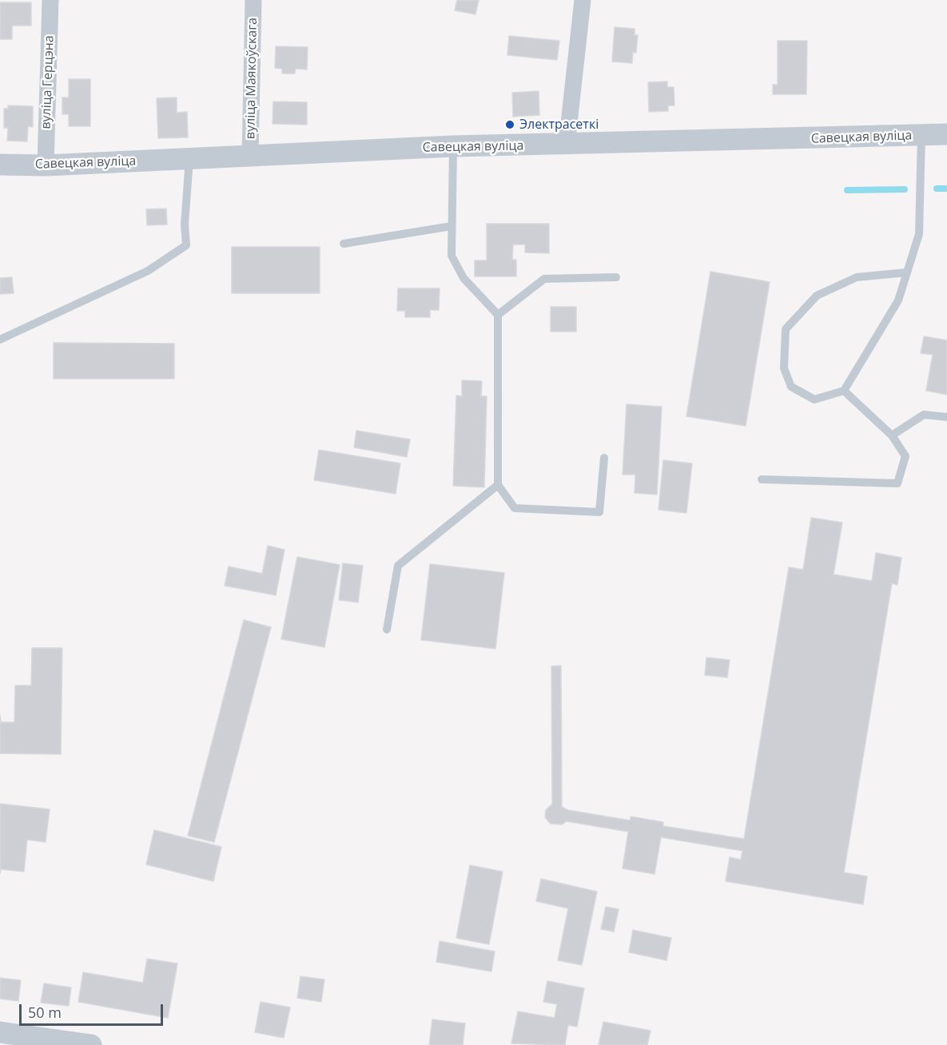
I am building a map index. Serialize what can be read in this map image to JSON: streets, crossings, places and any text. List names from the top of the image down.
{
  "streets": {
    "street": ["вуліца Маякоўскага", "вуліца Герцэна", "Савецкая вуліца"]
  },
  "crossings": [
    ["вуліца Маякоўскага", "Савецкая вуліца"],
    ["вуліца Герцэна", "Савецкая вуліца"]
  ],
  "places": ["Электрасеткі"],
  "scale_bar": "50 m"
}
